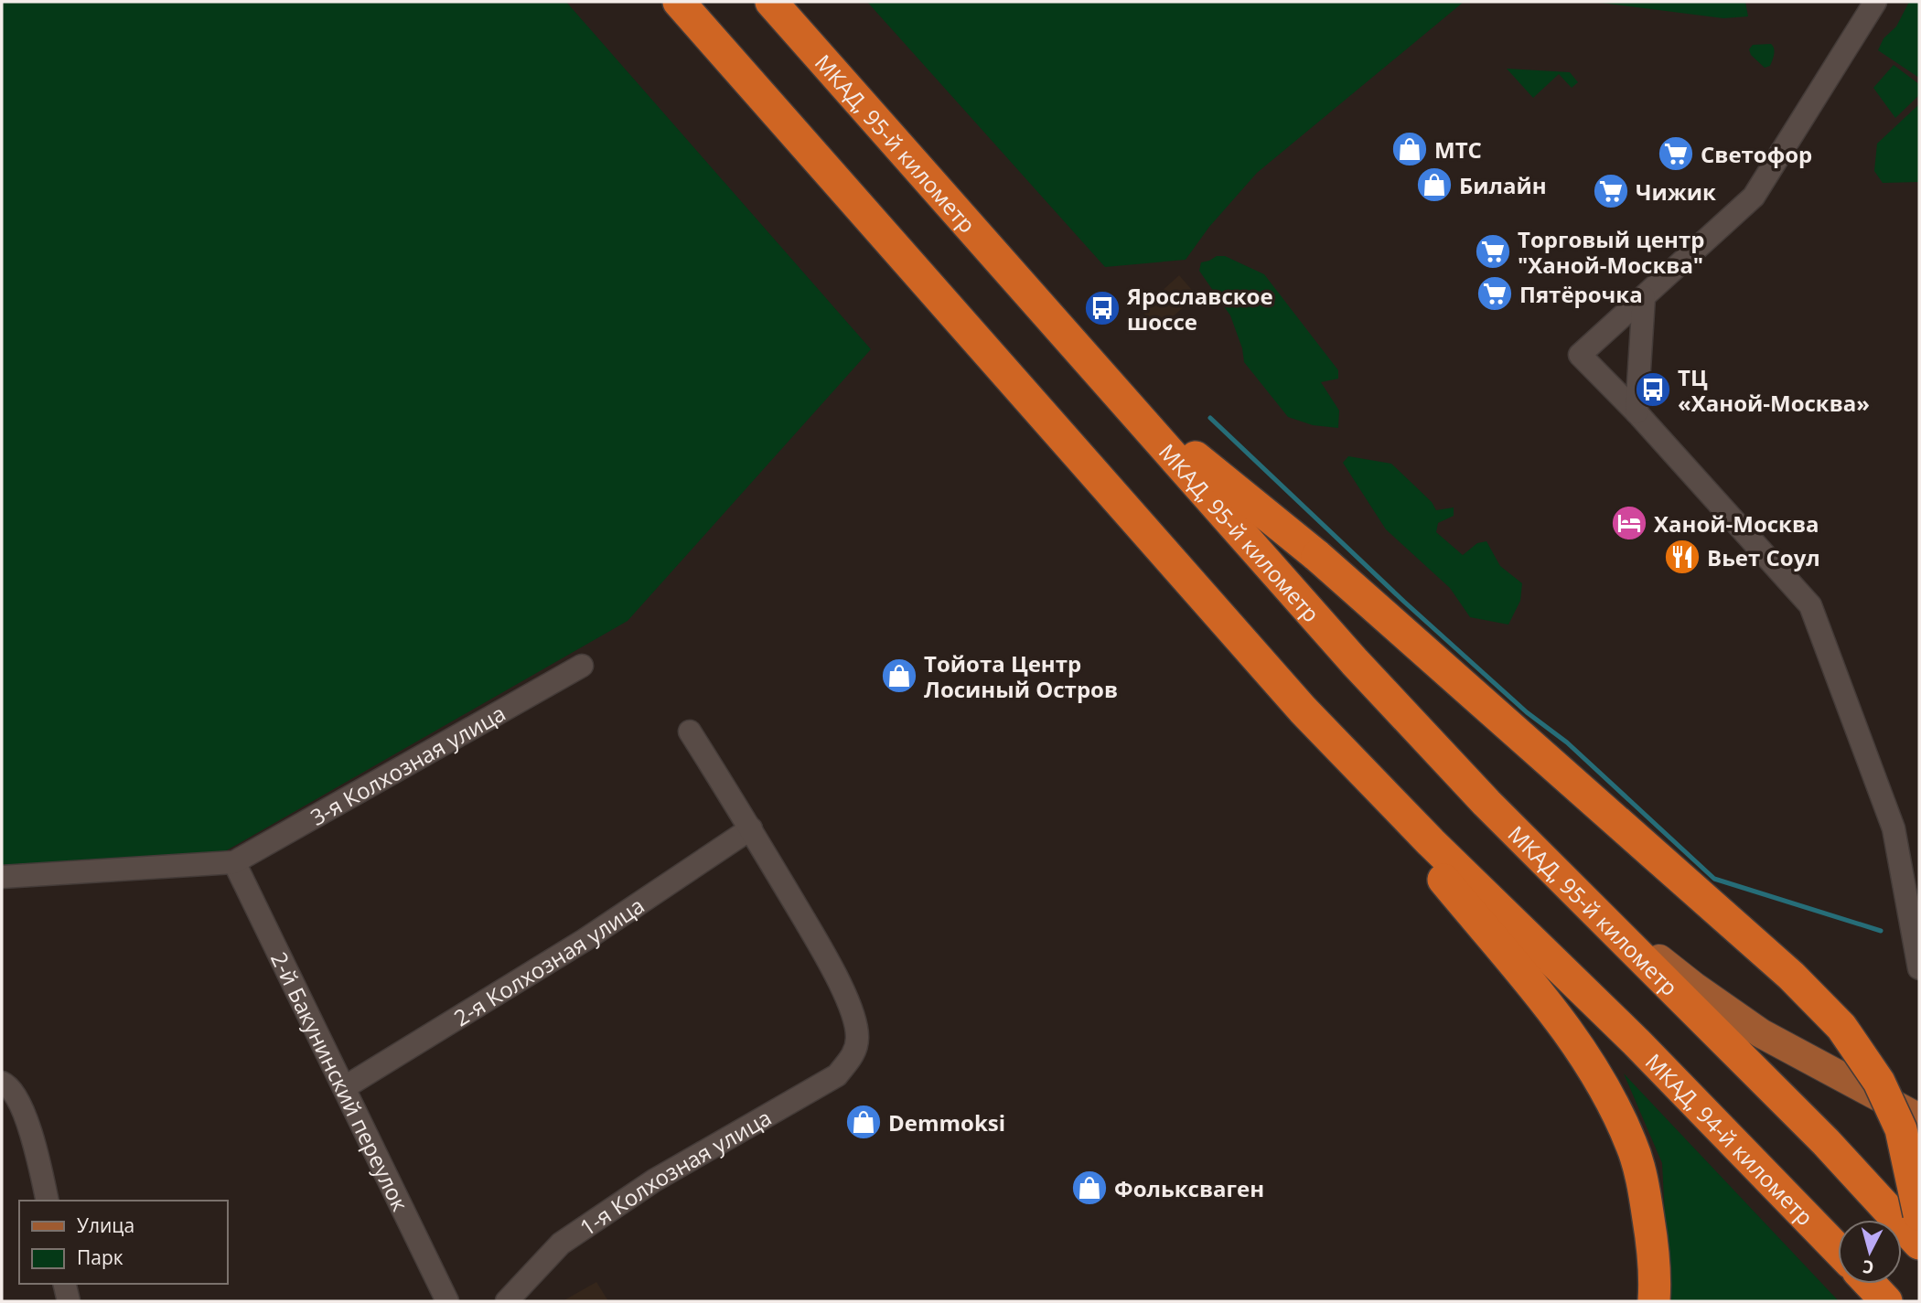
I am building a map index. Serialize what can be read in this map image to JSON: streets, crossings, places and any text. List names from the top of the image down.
{
  "streets": {
    "highway": ["МКАД, 95-й километр", "МКАД, 94-й километр"],
    "street": [
      "3-я Колхозная улица",
      "2-я Колхозная улица",
      "2-й Бакунинский переулок",
      "1-я Колхозная улица"
    ]
  },
  "crossings": [
    ["3-я Колхозная улица", "2-й Бакунинский переулок"],
    ["2-я Колхозная улица", "2-й Бакунинский переулок"],
    ["2-я Колхозная улица", "1-я Колхозная улица"]
  ],
  "places": {
    "shop": [
      "МТС",
      "Билайн",
      "Тойота Центр Лосиный Остров",
      "Demmoksi",
      "Фольксваген"
    ],
    "supermarket": [
      "Светофор",
      "Чижик",
      "Торговый центр \"Ханой-Москва\"",
      "Пятёрочка"
    ],
    "bus stop": ["Ярославское шоссе", "ТЦ «Ханой-Москва»"],
    "hotel": ["Ханой-Москва"],
    "restaurant": ["Вьет Соул"]
  },
  "legend": ["Улица", "Парк"],
  "north": "bottom"
}
